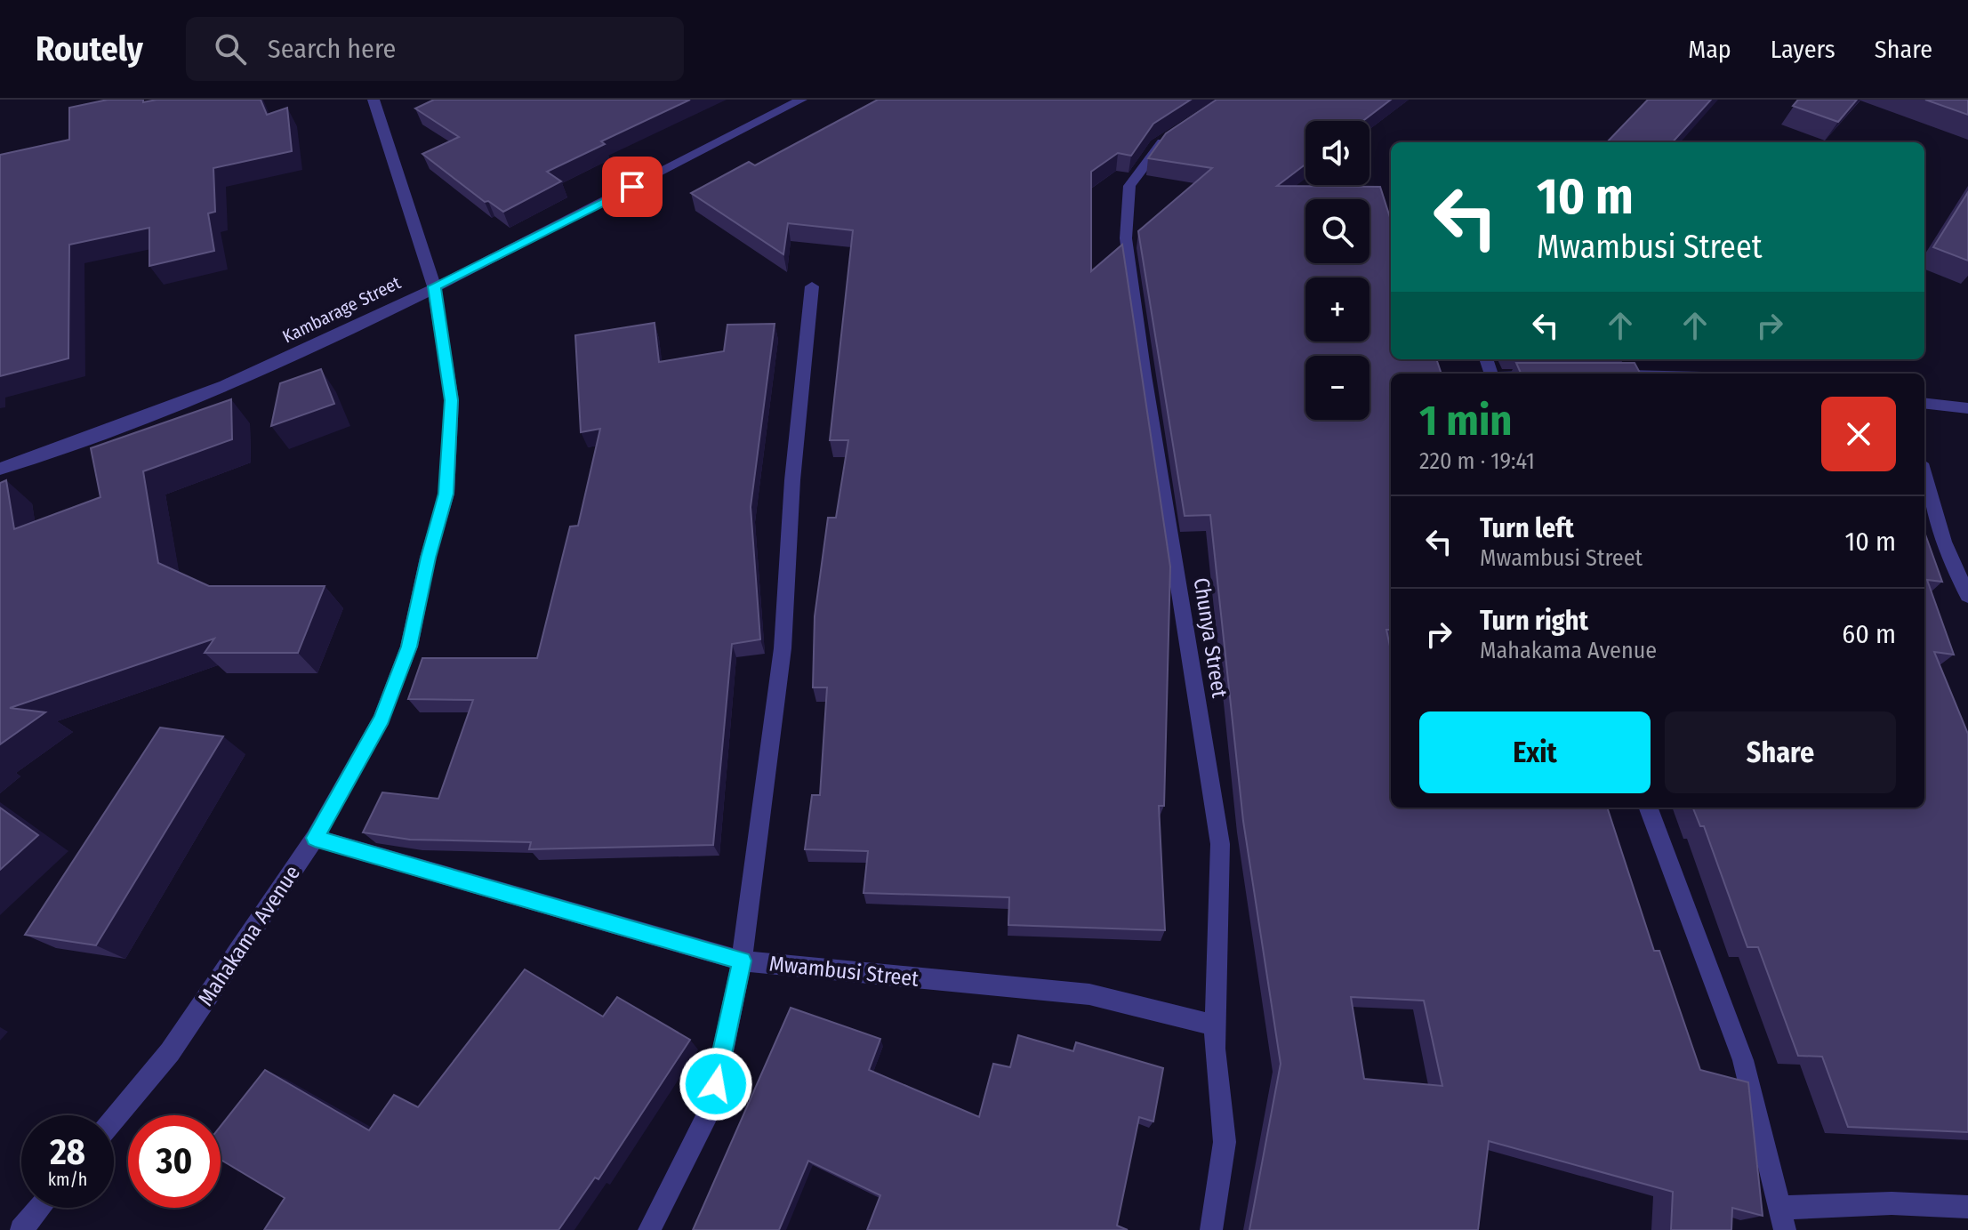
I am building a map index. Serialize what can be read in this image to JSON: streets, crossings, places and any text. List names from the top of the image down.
{
  "streets": {
    "street": [
      "Kambarage Street",
      "Chunya Street",
      "Mahakama Avenue",
      "Mwambusi Street"
    ]
  },
  "crossings": [
    ["Kambarage Street", "Mahakama Avenue"],
    ["Chunya Street", "Mwambusi Street"],
    ["Mahakama Avenue", "Mwambusi Street"]
  ],
  "page": {
    "header": "Routely",
    "search": "Search here",
    "nav": ["Map", "Layers", "Share"],
    "map_buttons": ["+", "−"],
    "turn": ["10 m", "Mwambusi Street"],
    "heading": ["1 min", "220 m · 19:41"],
    "list": [
      {
        "name": "Turn left",
        "note": "Mwambusi Street",
        "value": "10 m"
      },
      {
        "name": "Turn right",
        "note": "Mahakama Avenue",
        "value": "60 m"
      }
    ],
    "buttons": ["Exit", "Share"],
    "speed": "28 km/h",
    "limit": "30"
  }
}
